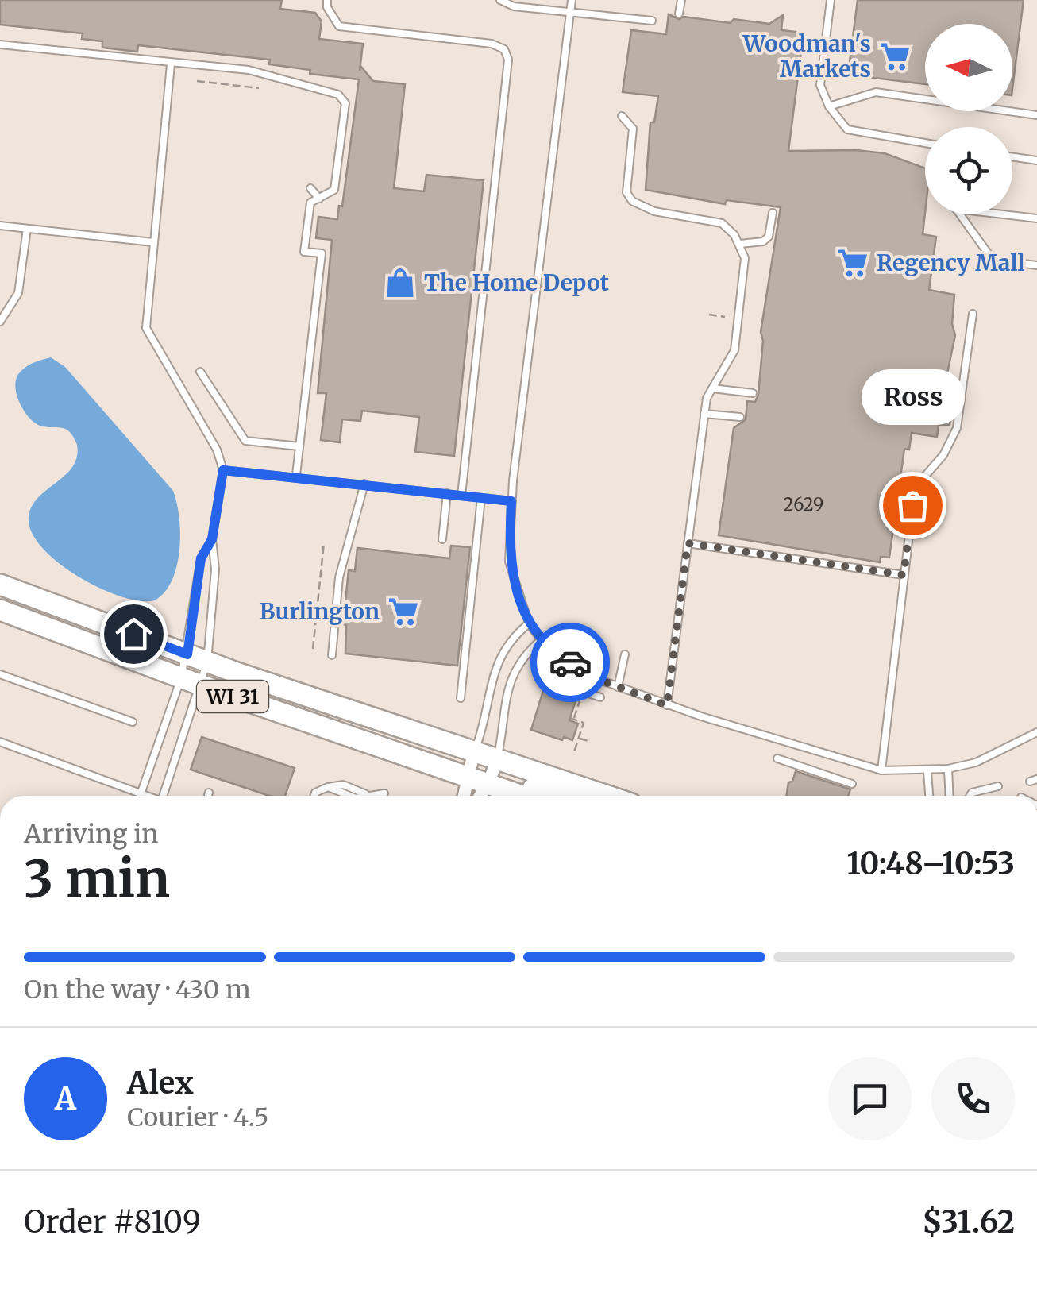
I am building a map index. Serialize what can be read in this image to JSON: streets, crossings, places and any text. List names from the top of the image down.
{
  "streets": {
    "main road": ["WI 31"]
  },
  "places": {
    "supermarket": ["Woodman's Markets", "Regency Mall", "Burlington"],
    "shop": ["The Home Depot"],
    "other": ["Ross"]
  },
  "house_numbers": ["2629"],
  "north": "left",
  "page": {
    "bubble": "Ross",
    "heading": ["3 min", "Arriving in", "10:48–10:53"],
    "panel": [
      "Alex",
      "Courier · 4.5",
      "Order #8109",
      "$31.62"
    ],
    "bar": "On the way · 430 m",
    "round": "A"
  }
}
